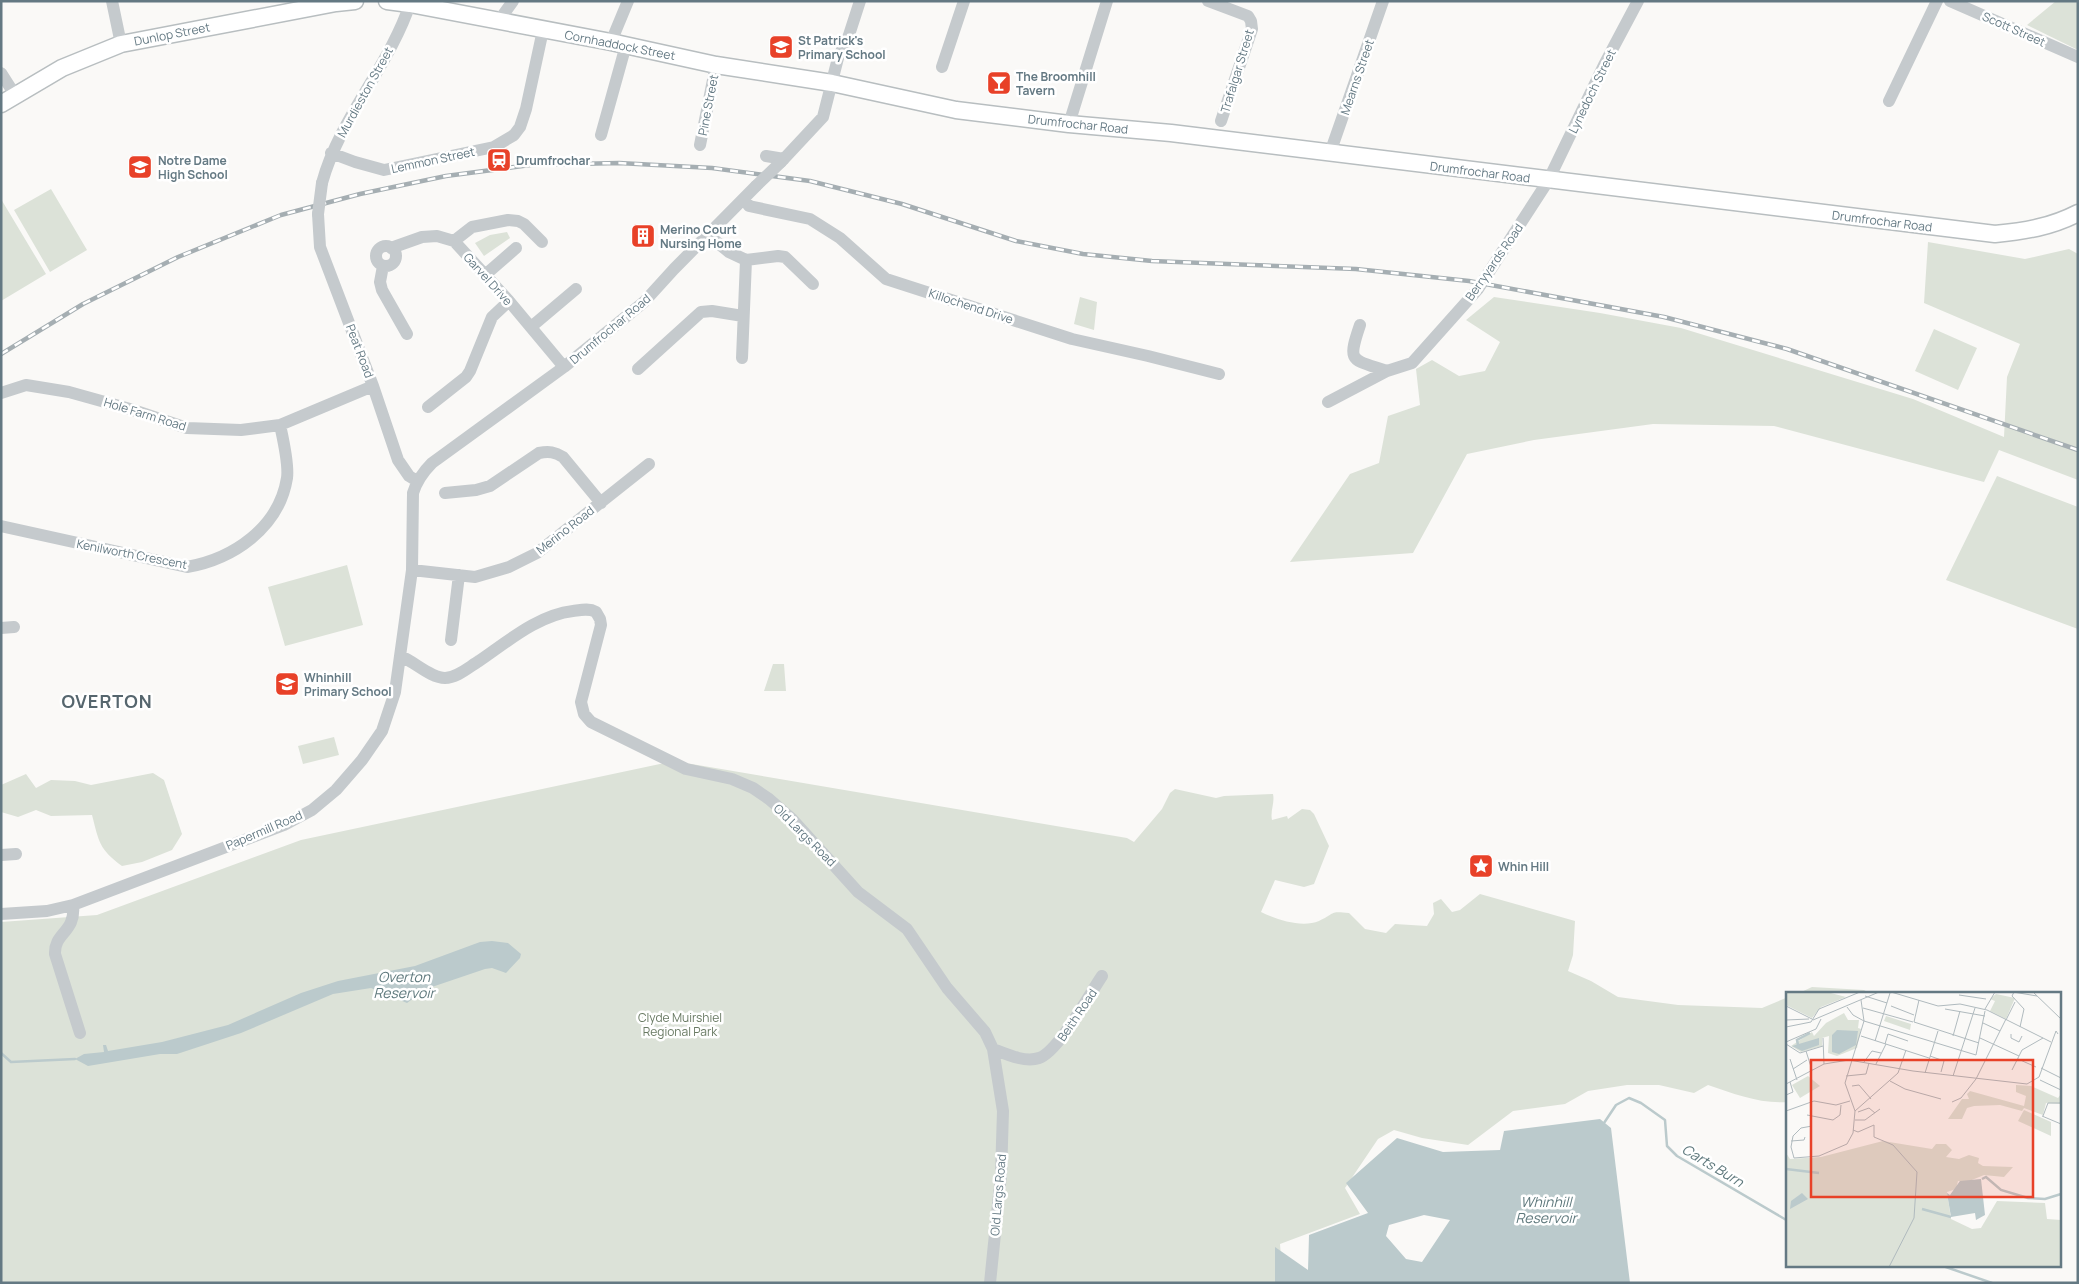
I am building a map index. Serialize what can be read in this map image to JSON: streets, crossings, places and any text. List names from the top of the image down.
{
  "streets": {
    "main road": ["Dunlop Street", "Cornhaddock Street", "Drumfrochar Road"],
    "street": [
      "Scott Street",
      "Trafalgar Street",
      "Mearns Street",
      "Lynedoch Street",
      "Murdieston Street",
      "Pine Street",
      "Lemmon Street",
      "Berryyards Road",
      "Garvel Drive",
      "Killochend Drive",
      "Peat Road",
      "Hole Farm Road",
      "Merino Road",
      "Kenilworth Crescent",
      "Papermill Road",
      "Old Largs Road",
      "Beith Road"
    ]
  },
  "crossings": [
    ["Cornhaddock Street", "Murdieston Street"],
    ["Cornhaddock Street", "Pine Street"],
    ["Cornhaddock Street", "Drumfrochar Road"],
    ["Cornhaddock Street", "Lemmon Street"],
    ["Mearns Street", "Drumfrochar Road"],
    ["Lynedoch Street", "Drumfrochar Road"],
    ["Lynedoch Street", "Berryyards Road"],
    ["Murdieston Street", "Lemmon Street"],
    ["Murdieston Street", "Peat Road"],
    ["Drumfrochar Road", "Berryyards Road"],
    ["Drumfrochar Road", "Garvel Drive"],
    ["Drumfrochar Road", "Killochend Drive"],
    ["Drumfrochar Road", "Peat Road"],
    ["Peat Road", "Hole Farm Road"],
    ["Hole Farm Road", "Kenilworth Crescent"],
    ["Papermill Road", "Old Largs Road"],
    ["Old Largs Road", "Beith Road"]
  ],
  "districts": ["OVERTON"],
  "water": ["Overton Reservoir", "Carts Burn", "Whinhill Reservoir"],
  "parks": ["Clyde Muirshiel Regional Park"],
  "places": {
    "school or university": ["St Patrick's Primary School", "Notre Dame High School", "Whinhill Primary School"],
    "bar": ["The Broomhill Tavern"],
    "station": ["Drumfrochar"],
    "building": ["Merino Court Nursing Home"],
    "place": ["Whin Hill"]
  }
}
